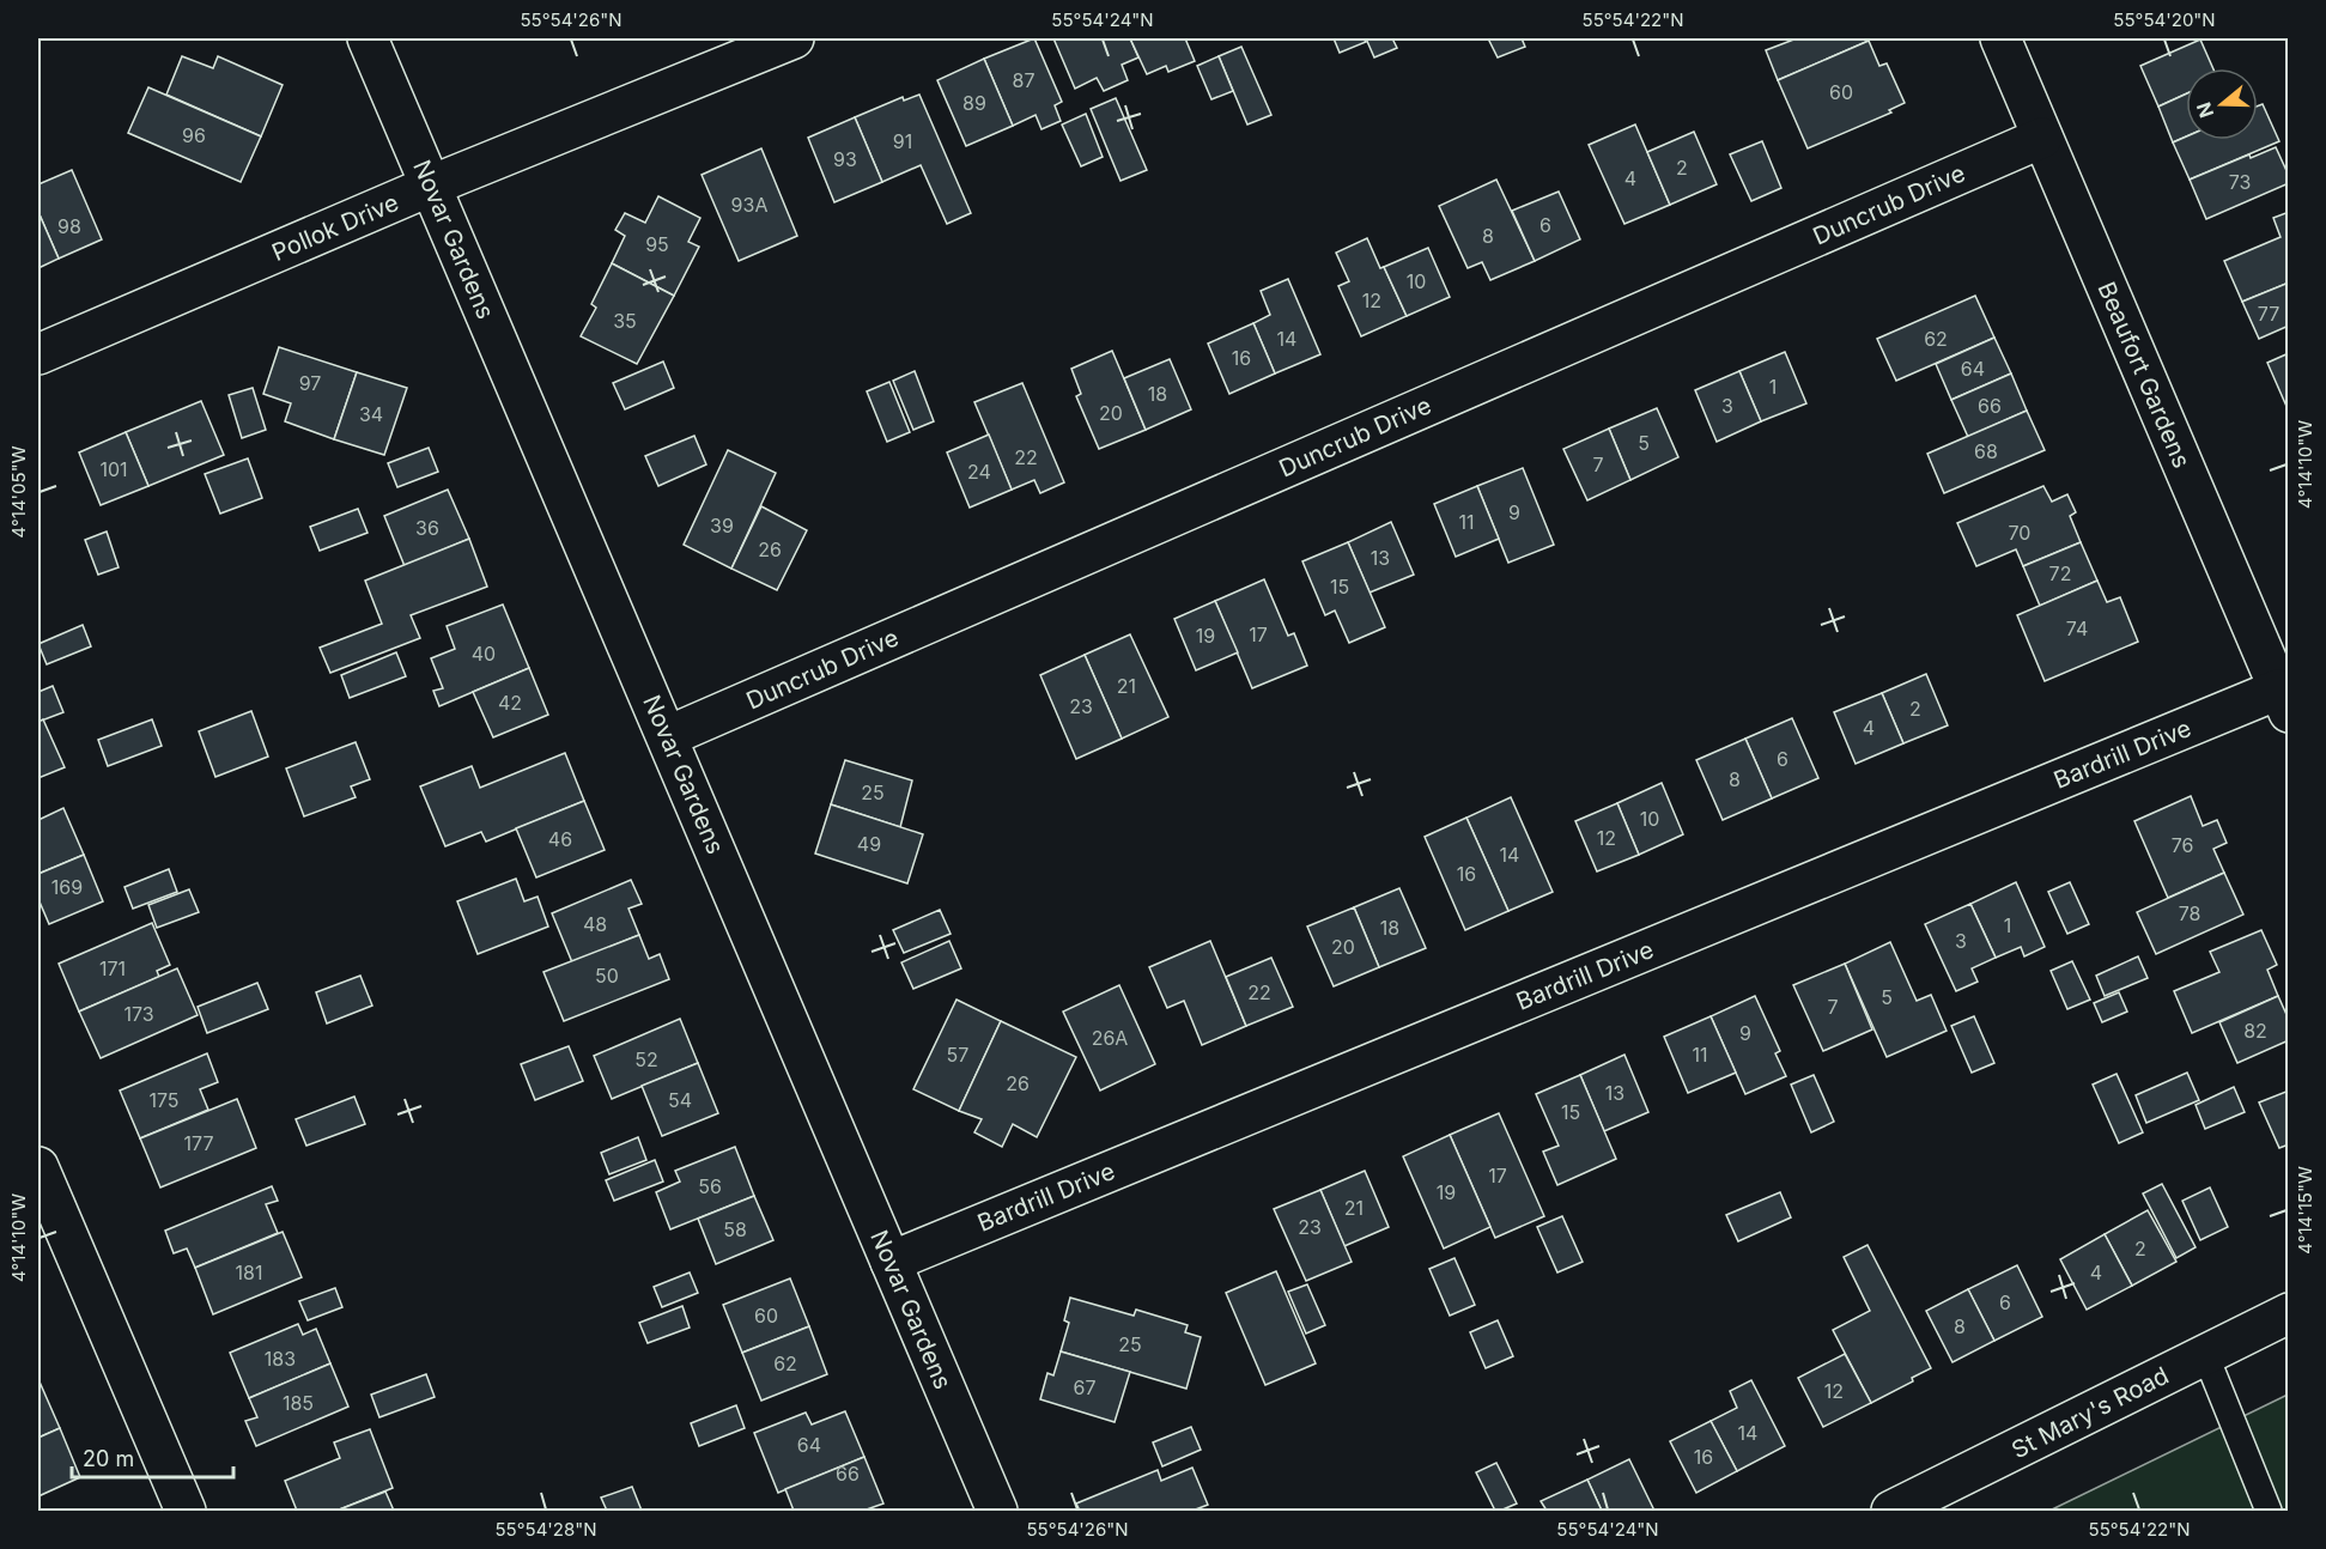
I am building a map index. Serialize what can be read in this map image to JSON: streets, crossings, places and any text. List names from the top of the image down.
{
  "streets": {
    "street": [
      "Duncrub Drive",
      "Pollok Drive",
      "Novar Gardens",
      "Beaufort Gardens",
      "Bardrill Drive",
      "St Mary's Road"
    ]
  },
  "crossings": [
    ["Duncrub Drive", "Novar Gardens"],
    ["Duncrub Drive", "Beaufort Gardens"],
    ["Pollok Drive", "Novar Gardens"],
    ["Novar Gardens", "Bardrill Drive"],
    ["Beaufort Gardens", "Bardrill Drive"]
  ],
  "house_numbers": [
    "87",
    "60",
    "89",
    "96",
    "91",
    "93",
    "2",
    "4",
    "73",
    "93A",
    "6",
    "98",
    "8",
    "95",
    "10",
    "12",
    "77",
    "35",
    "14",
    "62",
    "16",
    "64",
    "97",
    "1",
    "18",
    "3",
    "66",
    "20",
    "34",
    "5",
    "68",
    "22",
    "7",
    "101",
    "24",
    "9",
    "11",
    "39",
    "36",
    "70",
    "26",
    "13",
    "72",
    "15",
    "74",
    "17",
    "19",
    "40",
    "21",
    "42",
    "23",
    "2",
    "4",
    "6",
    "8",
    "25",
    "10",
    "12",
    "46",
    "49",
    "76",
    "14",
    "16",
    "169",
    "78",
    "48",
    "1",
    "18",
    "3",
    "20",
    "171",
    "50",
    "22",
    "5",
    "7",
    "173",
    "82",
    "9",
    "26A",
    "57",
    "11",
    "52",
    "26",
    "13",
    "175",
    "54",
    "15",
    "177",
    "17",
    "56",
    "19",
    "21",
    "23",
    "58",
    "2",
    "181",
    "4",
    "6",
    "60",
    "8",
    "25",
    "183",
    "62",
    "67",
    "12",
    "185",
    "14",
    "64",
    "16",
    "66"
  ],
  "scale_bar": "20 m",
  "north": "left",
  "coordinates": [
    "55°54'26\"N",
    "55°54'24\"N",
    "55°54'22\"N",
    "55°54'20\"N",
    "4°14'10\"W",
    "4°14'05\"W",
    "4°14'15\"W",
    "55°54'28\"N"
  ]
}
